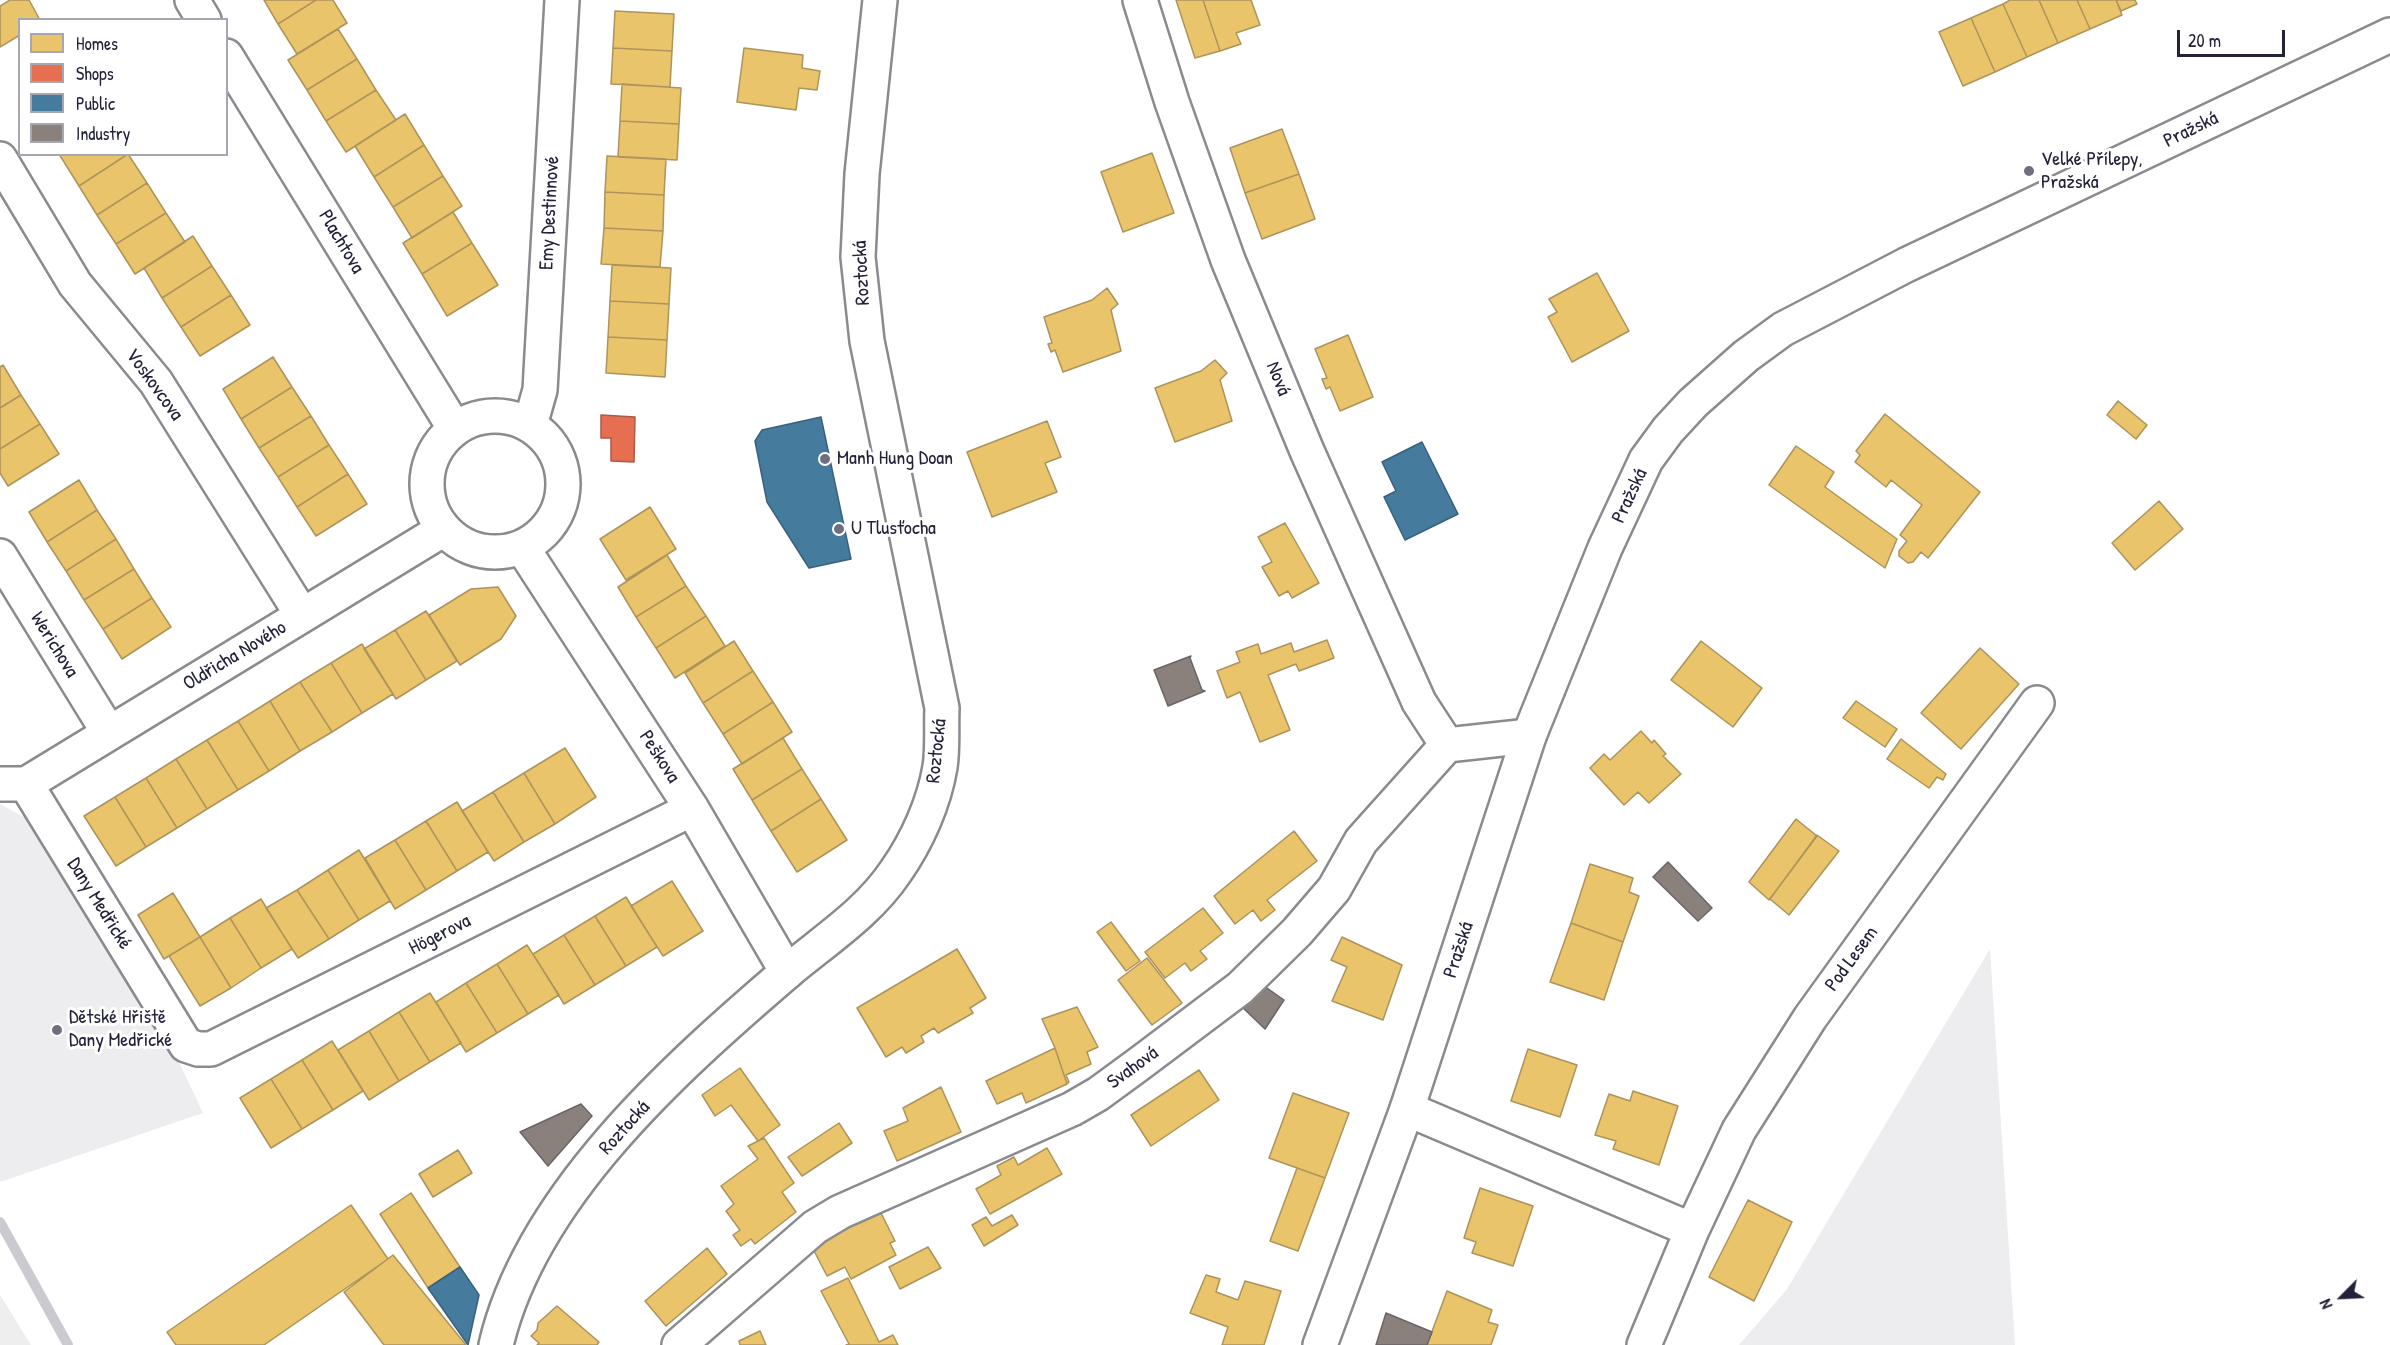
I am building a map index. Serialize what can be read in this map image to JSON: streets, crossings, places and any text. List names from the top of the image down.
{
  "streets": {
    "street": [
      "Pražská",
      "Emy Destinnové",
      "Plachtova",
      "Roztocká",
      "Nová",
      "Voskovcova",
      "Werichova",
      "Oldřicha Nového",
      "Peškova",
      "Dany Medřické",
      "Högerova",
      "Pod Lesem",
      "Svahová"
    ]
  },
  "crossings": [
    ["Emy Destinnové", "Plachtova"],
    ["Emy Destinnové", "Oldřicha Nového"],
    ["Emy Destinnové", "Peškova"],
    ["Plachtova", "Oldřicha Nového"],
    ["Plachtova", "Peškova"],
    ["Roztocká", "Peškova"],
    ["Nová", "Svahová"],
    ["Voskovcova", "Oldřicha Nového"],
    ["Werichova", "Oldřicha Nového"],
    ["Oldřicha Nového", "Peškova"],
    ["Oldřicha Nového", "Dany Medřické"],
    ["Peškova", "Högerova"],
    ["Dany Medřické", "Högerova"]
  ],
  "places": [
    "Velké Přílepy, Pražská",
    "Manh Hung Doan",
    "U Tlusťocha",
    "Dětské Hřiště Dany Medřické"
  ],
  "legend": [
    "Homes",
    "Shops",
    "Public",
    "Industry"
  ],
  "scale_bar": "20 m",
  "north": "bottom left"
}
